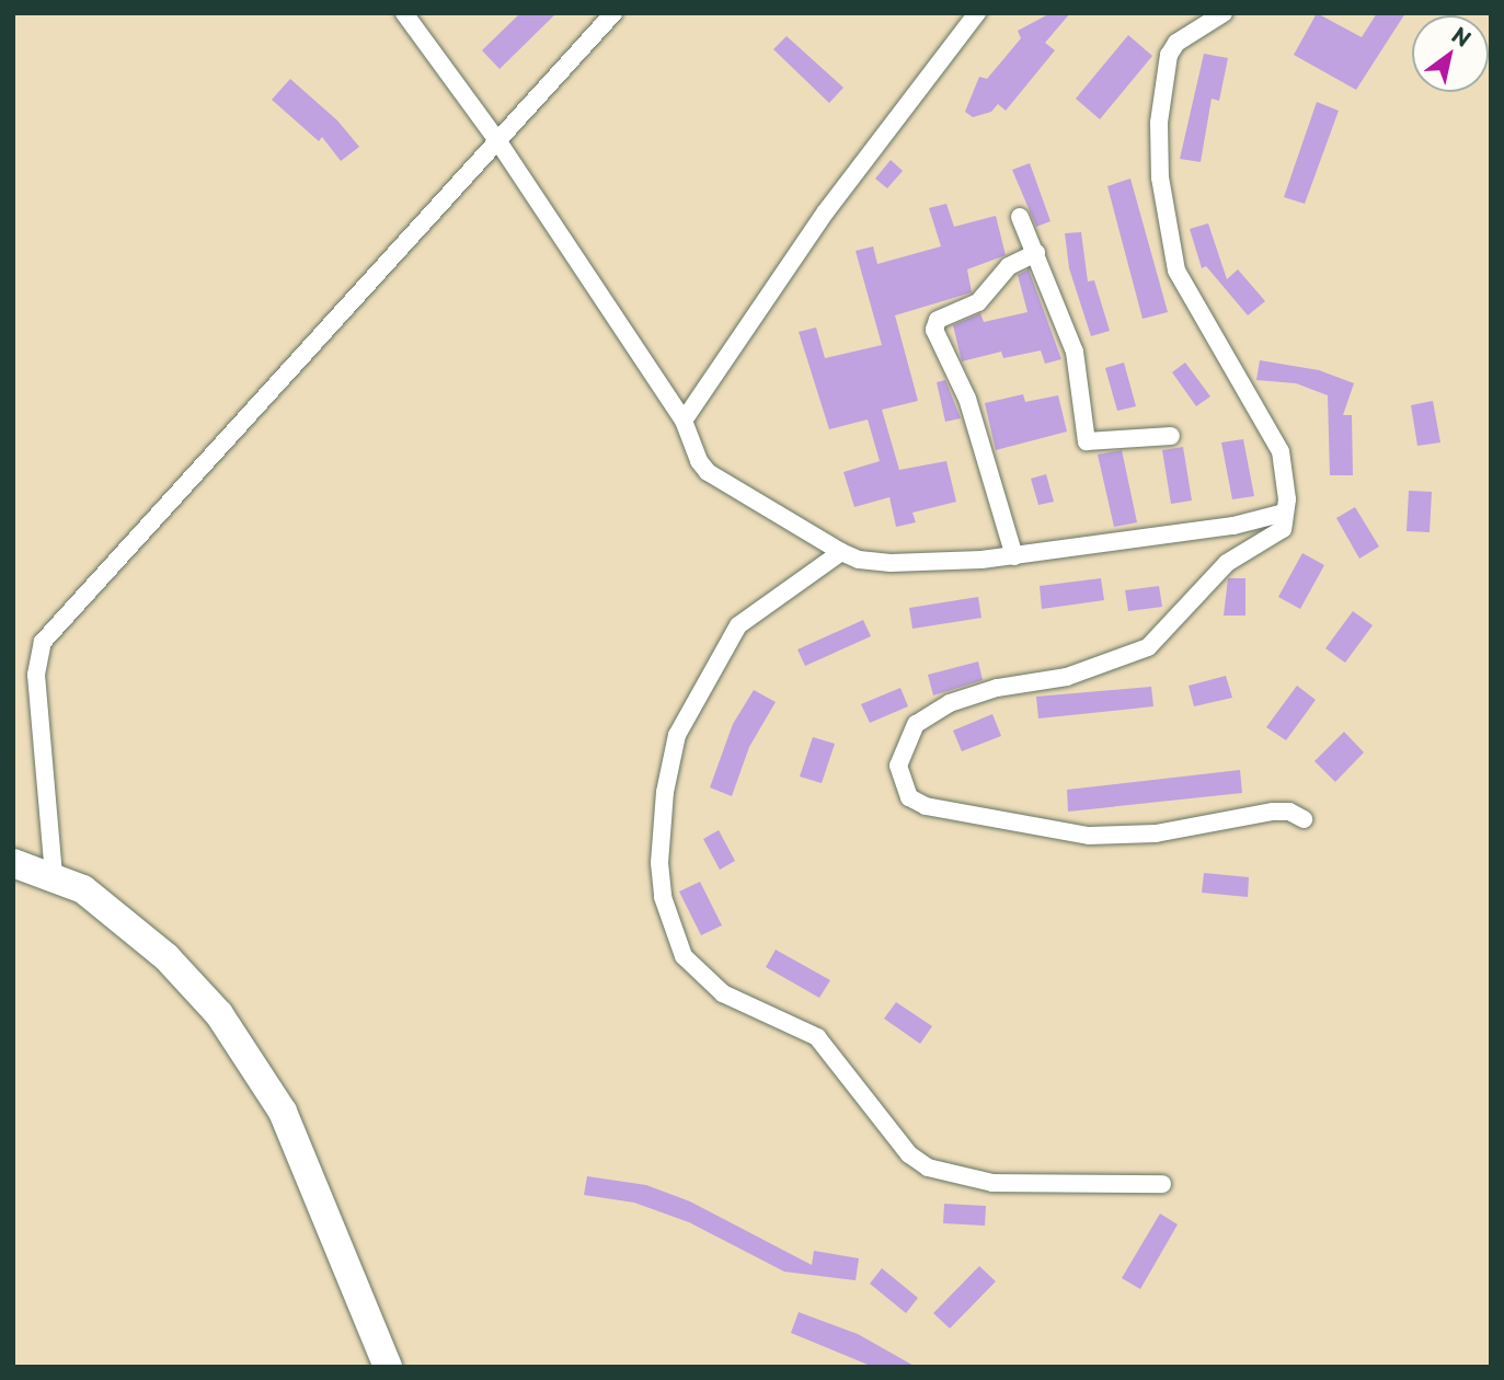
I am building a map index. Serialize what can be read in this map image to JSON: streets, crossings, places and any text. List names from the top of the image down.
{
  "north": "top right"
}
